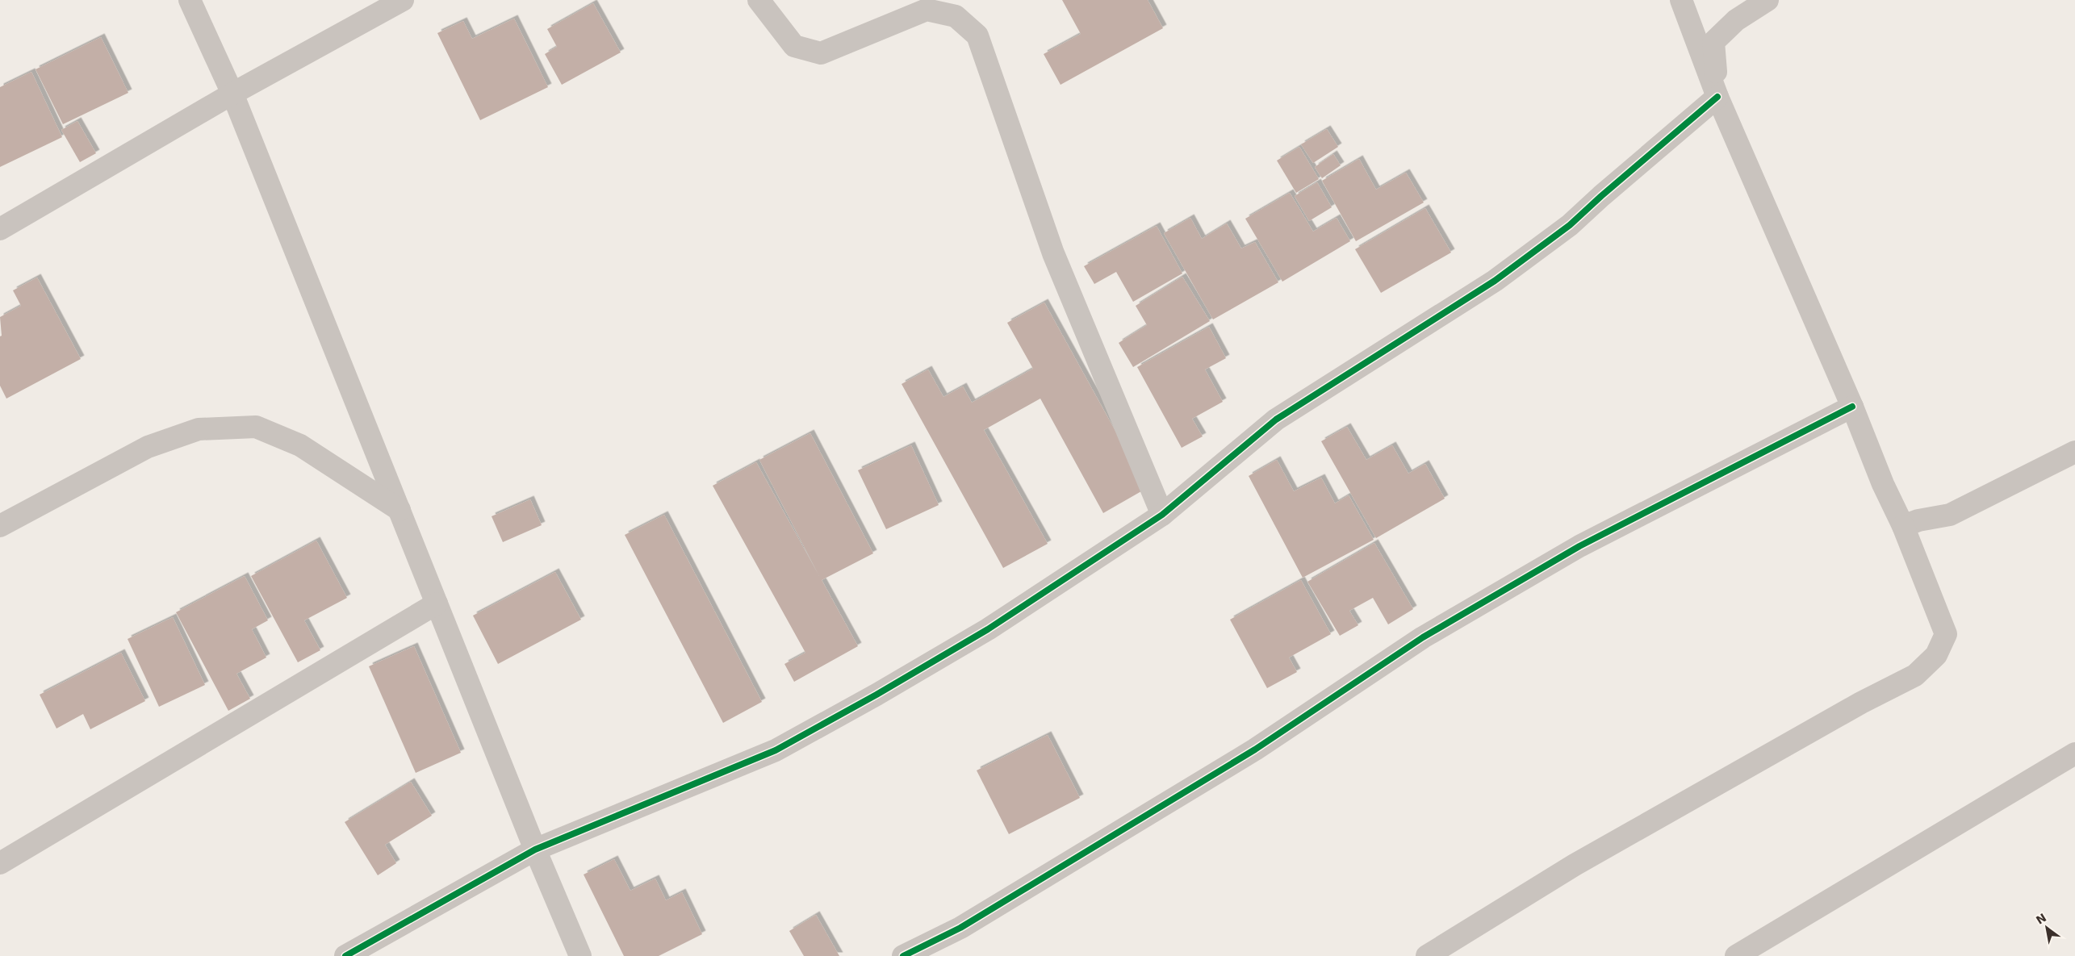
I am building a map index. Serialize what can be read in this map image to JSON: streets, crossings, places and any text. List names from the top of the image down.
{
  "north": "top left"
}
